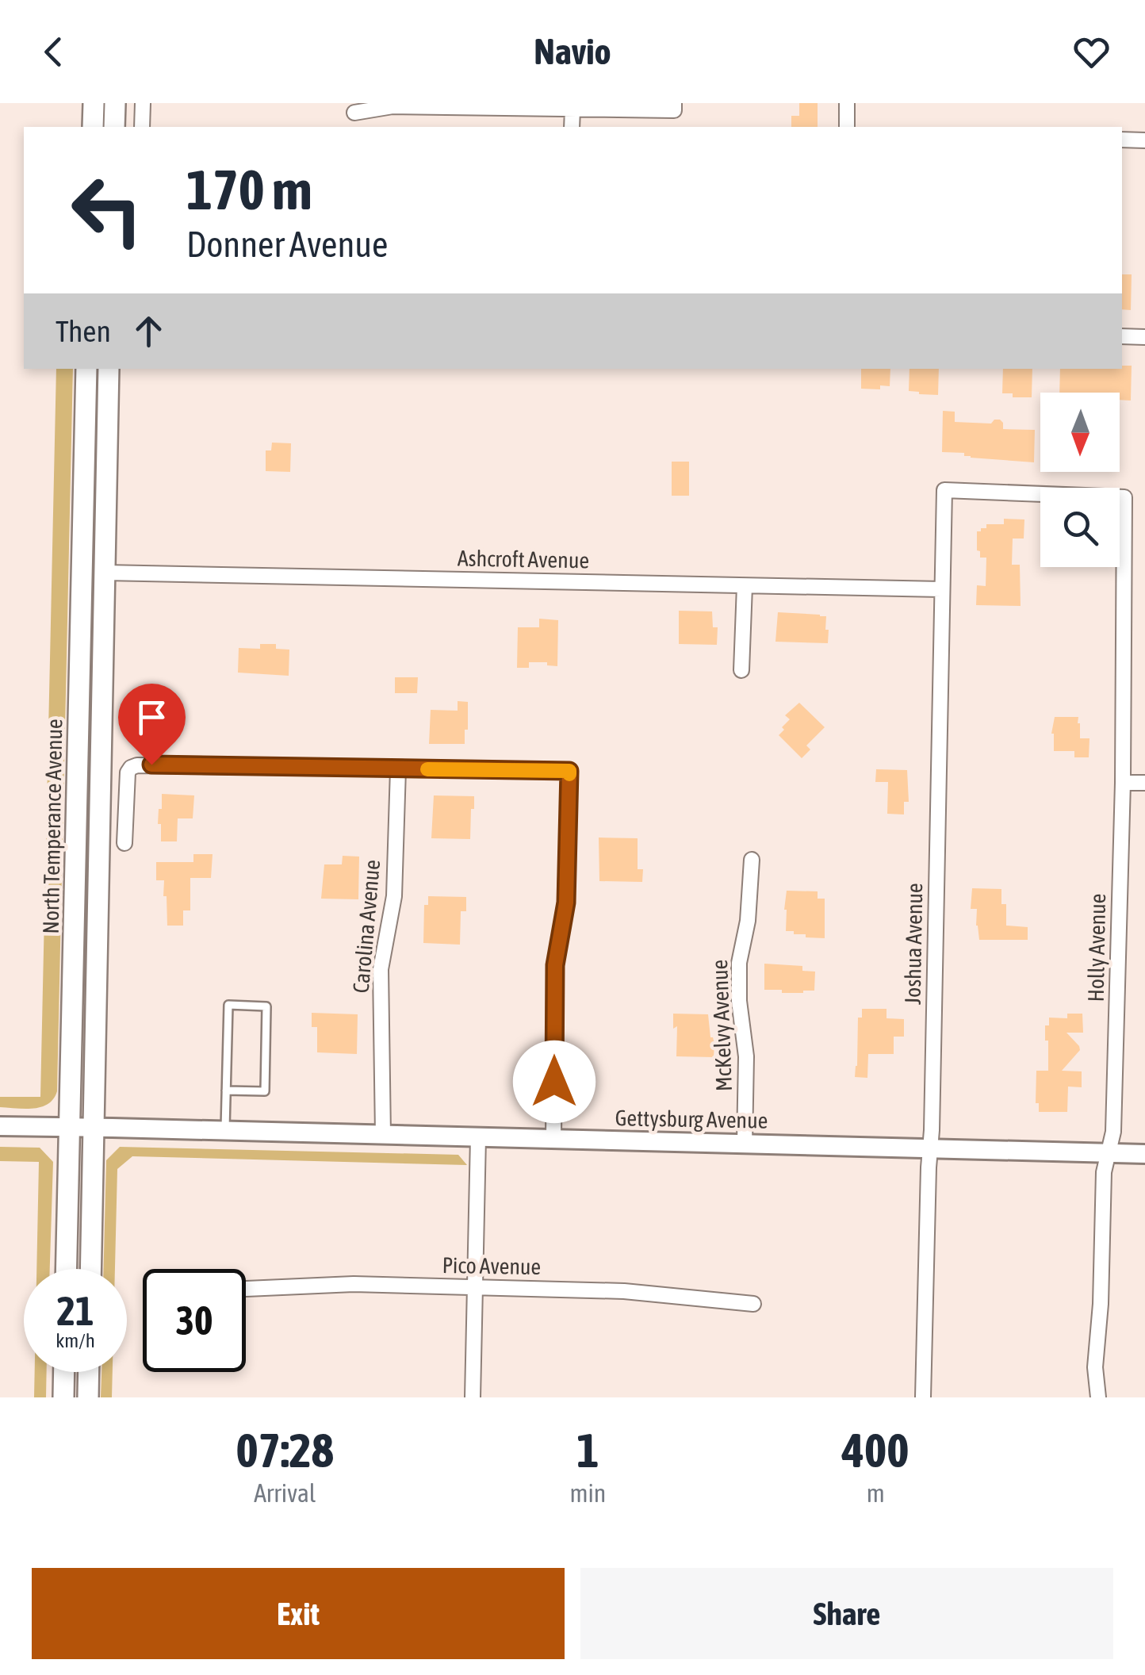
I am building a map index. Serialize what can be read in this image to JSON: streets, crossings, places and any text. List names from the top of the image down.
{
  "streets": {
    "main road": ["North Temperance Avenue"],
    "street": [
      "Ashcroft Avenue",
      "Carolina Avenue",
      "Joshua Avenue",
      "Holly Avenue",
      "McKelvy Avenue",
      "Gettysburg Avenue",
      "Pico Avenue"
    ]
  },
  "crossings": [
    ["Ashcroft Avenue", "Joshua Avenue"],
    ["North Temperance Avenue", "Gettysburg Avenue"],
    ["Carolina Avenue", "Gettysburg Avenue"],
    ["Joshua Avenue", "Holly Avenue"],
    ["Joshua Avenue", "Gettysburg Avenue"],
    ["Holly Avenue", "Gettysburg Avenue"],
    ["McKelvy Avenue", "Gettysburg Avenue"]
  ],
  "north": "bottom",
  "page": {
    "header": "Navio",
    "turn": ["170 m", "Donner Avenue"],
    "then": "Then",
    "speed": "21 km/h",
    "limit": "30",
    "eta": [
      "07:28",
      "Arrival",
      "1",
      "min",
      "400",
      "m"
    ],
    "buttons": ["Exit", "Share"]
  }
}
